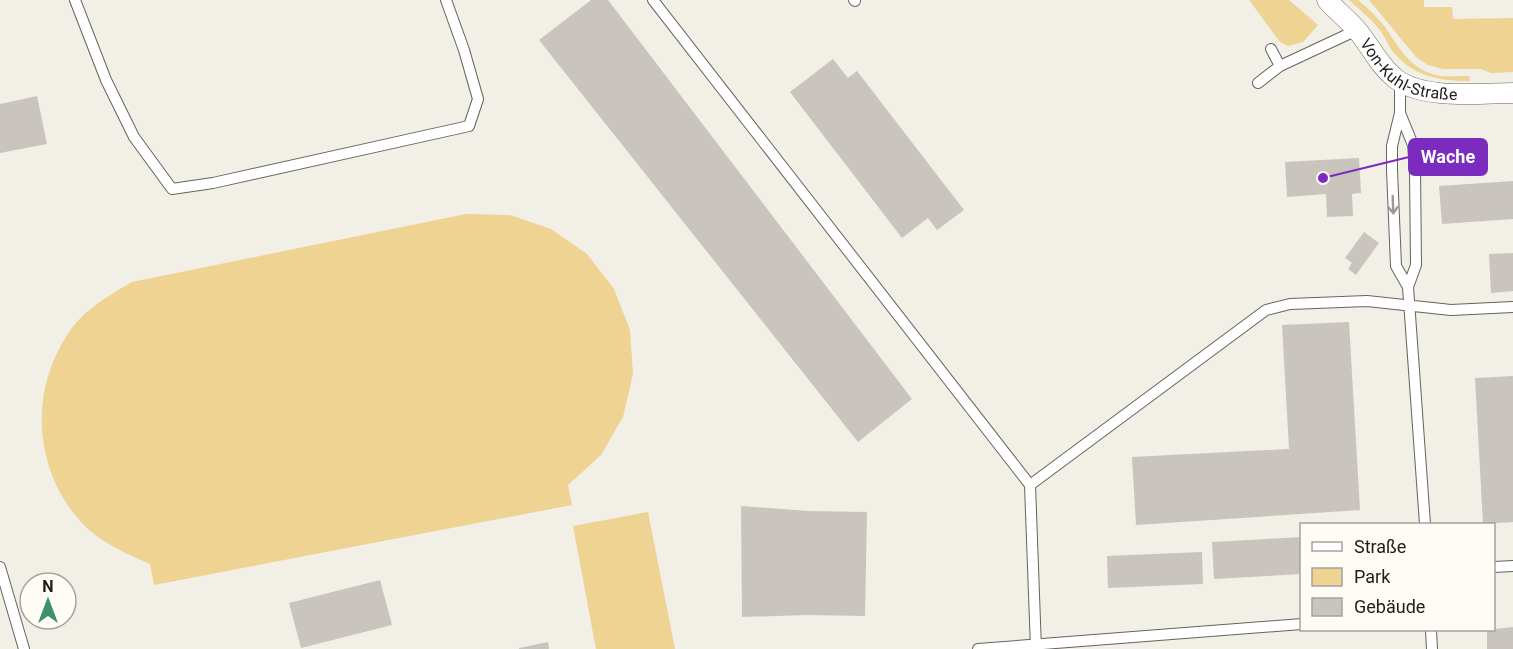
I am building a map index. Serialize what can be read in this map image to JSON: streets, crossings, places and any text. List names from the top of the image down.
{
  "streets": {
    "street": ["Von-Kuhl-Straße"]
  },
  "places": ["Wache"],
  "legend": ["Straße", "Park", "Gebäude"],
  "north": "top"
}
